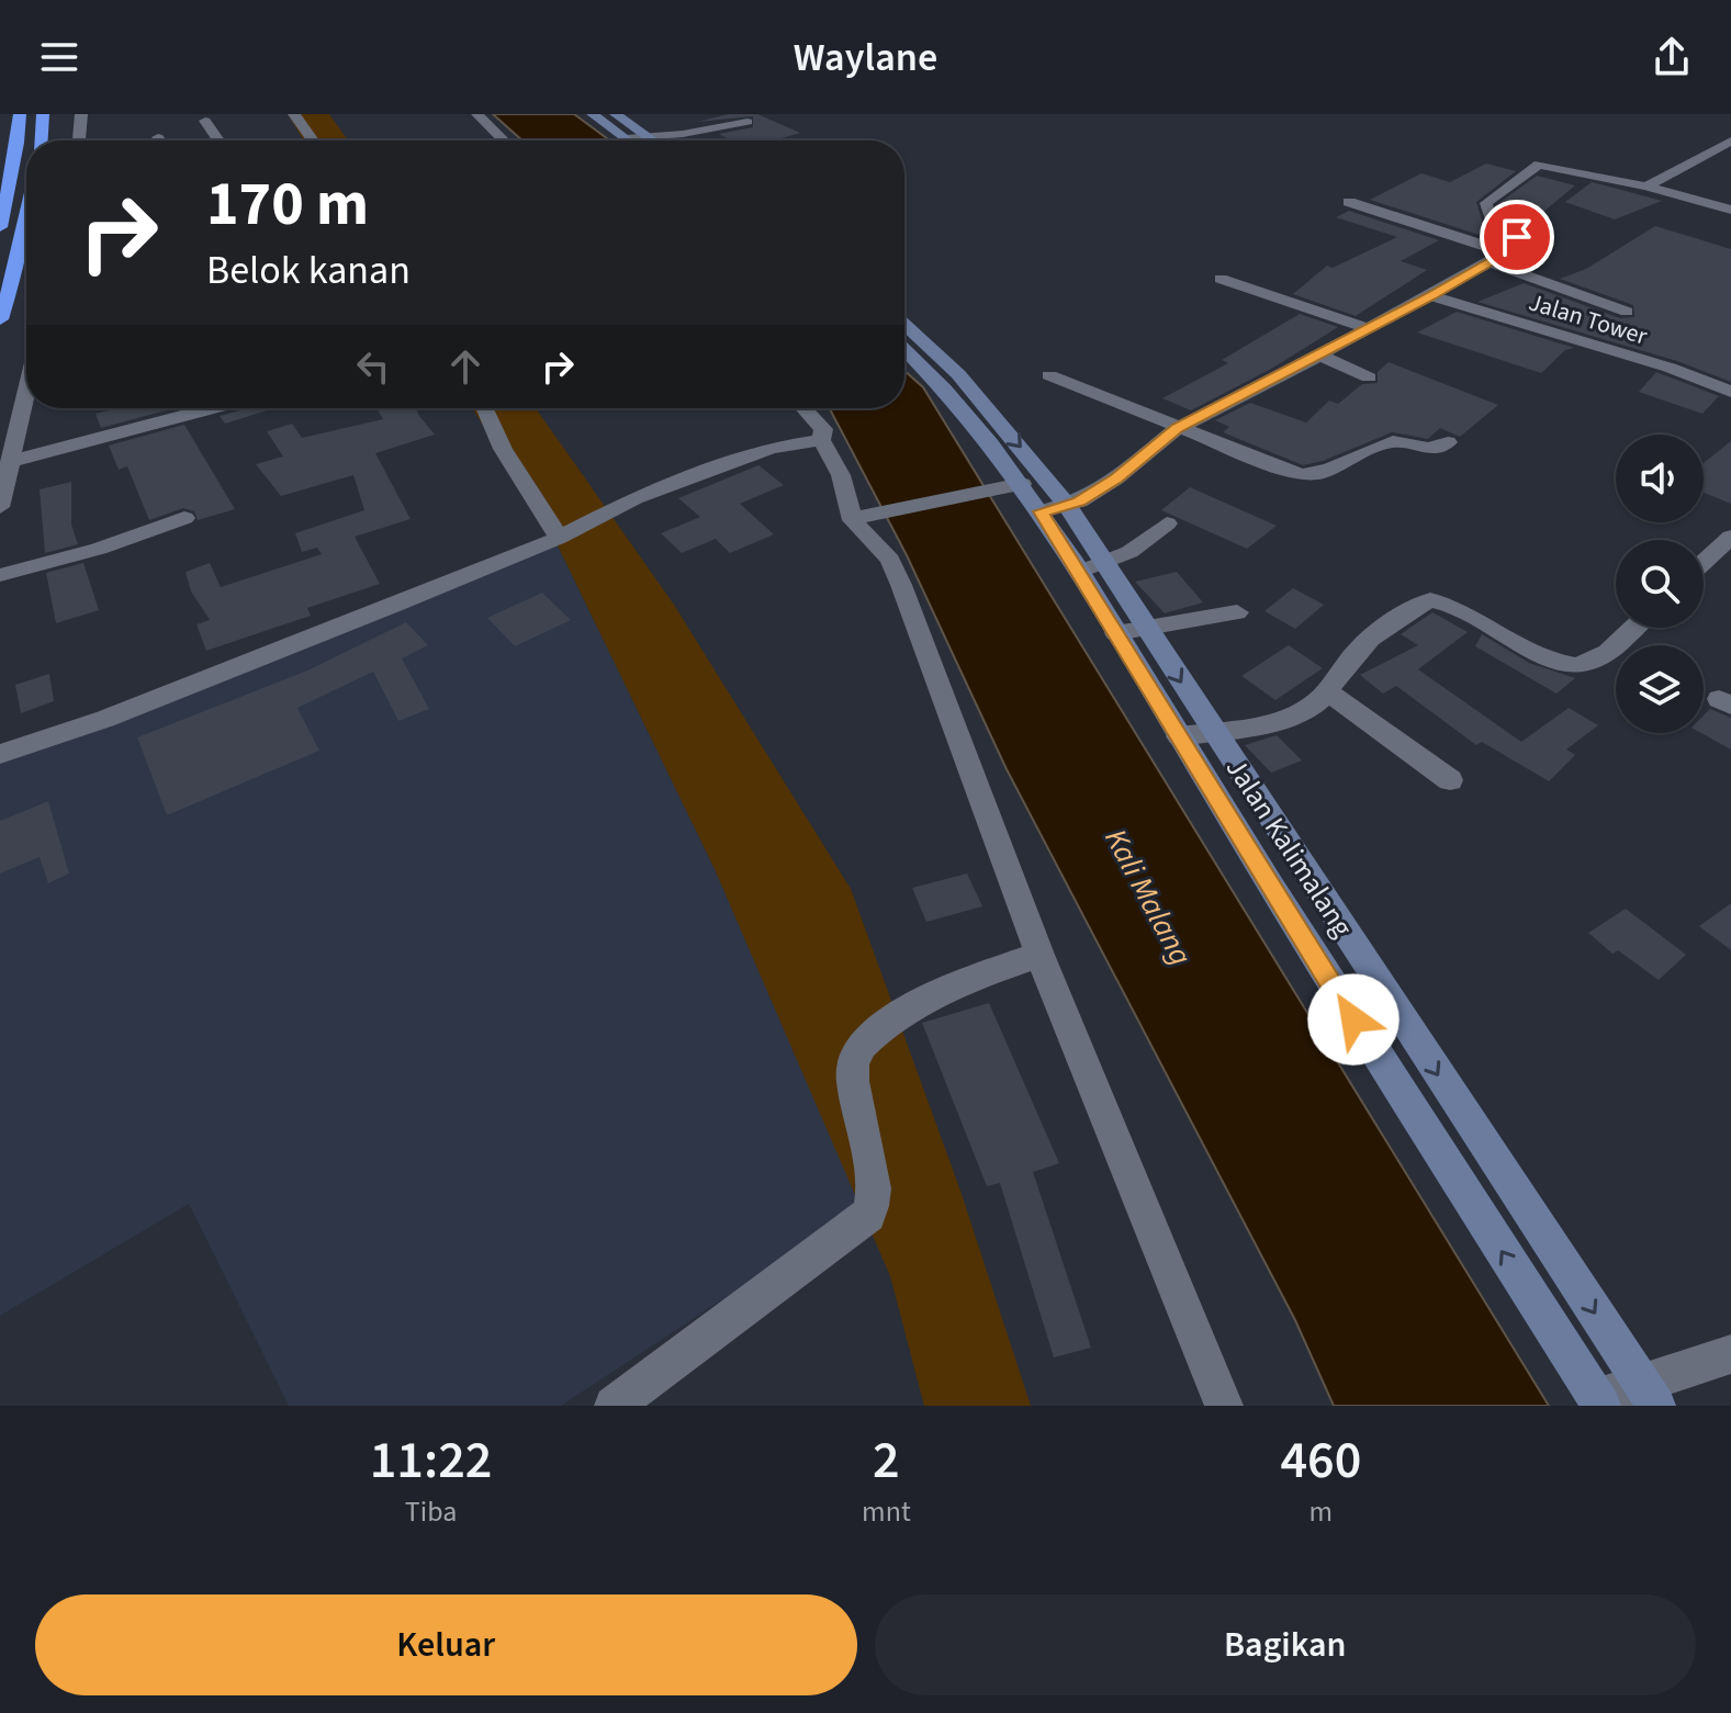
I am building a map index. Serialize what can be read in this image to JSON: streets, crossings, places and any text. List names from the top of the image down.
{
  "streets": {
    "main road": ["Jalan Kalimalang"],
    "street": ["Jalan Tower"]
  },
  "water": ["Kali Malang"],
  "page": {
    "header": "Waylane",
    "turn": ["170 m", "Belok kanan"],
    "eta": [
      "11:22",
      "Tiba",
      "2",
      "mnt",
      "460",
      "m"
    ],
    "buttons": ["Keluar", "Bagikan"]
  }
}
